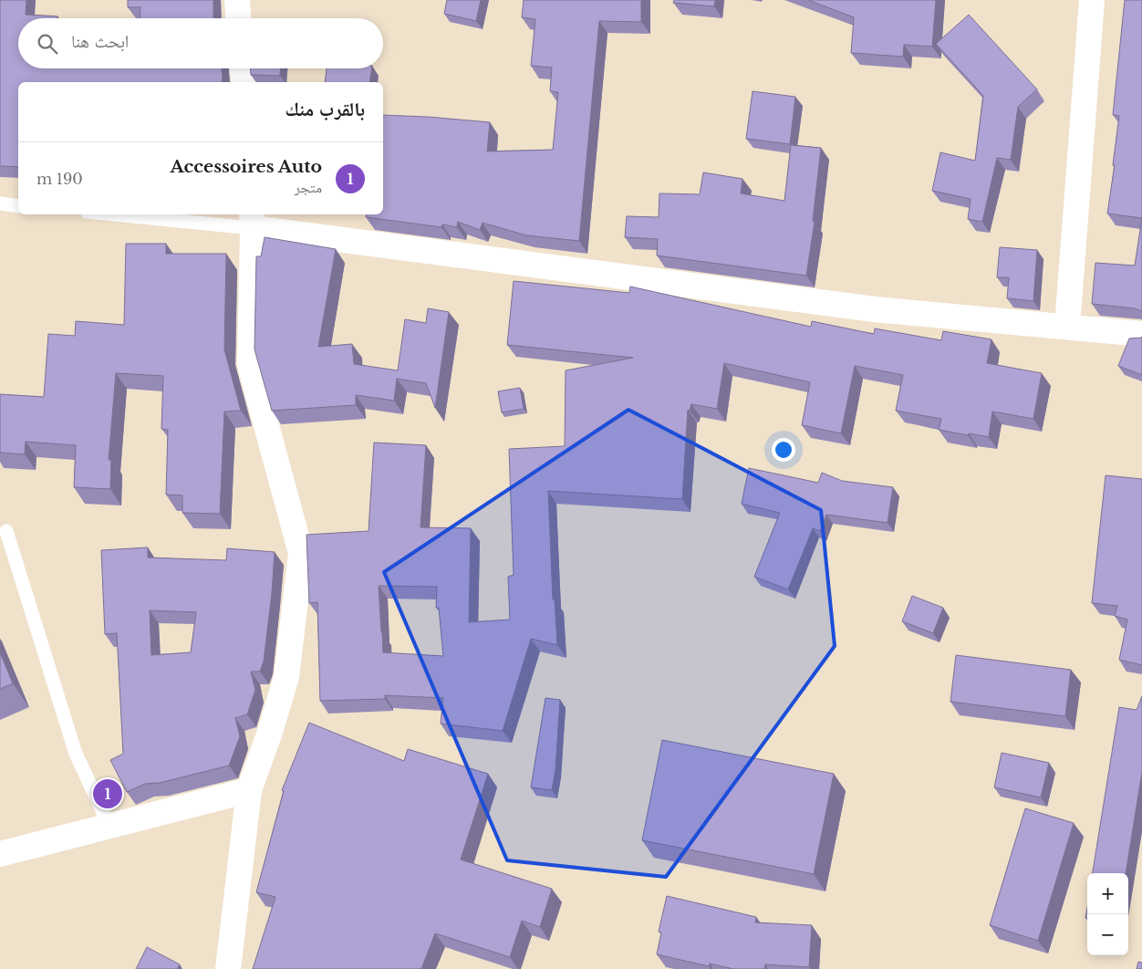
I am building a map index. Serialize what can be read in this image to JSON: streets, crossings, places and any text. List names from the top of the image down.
{
  "page": {
    "search": "ابحث هنا",
    "heading": "بالقرب منك",
    "list": [
      {
        "mark": "1",
        "name": "Accessoires Auto",
        "note": "متجر",
        "value": "190 m"
      }
    ],
    "pins": "1",
    "map_buttons": ["+", "−"]
  }
}
